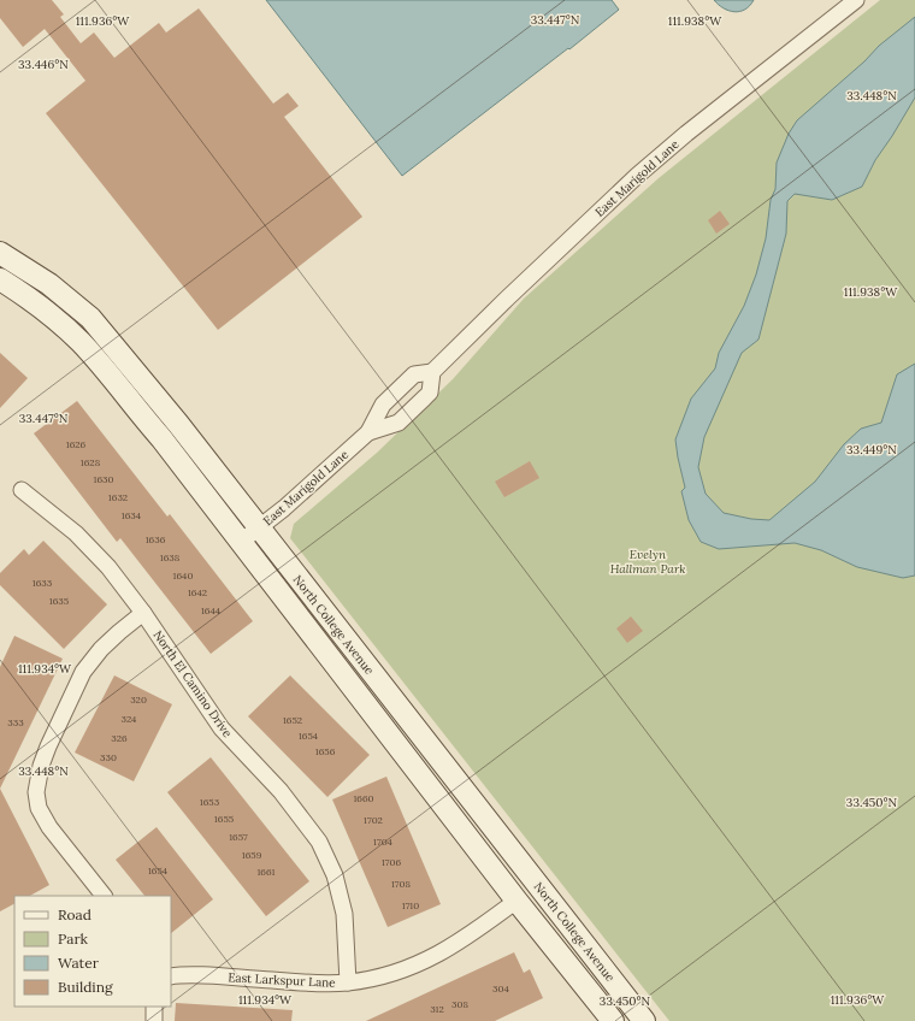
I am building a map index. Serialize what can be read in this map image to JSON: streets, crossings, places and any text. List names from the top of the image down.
{
  "streets": {
    "street": [
      "East Marigold Lane",
      "North College Avenue",
      "North El Camino Drive",
      "East Larkspur Lane"
    ]
  },
  "crossings": [
    ["East Marigold Lane", "North College Avenue"],
    ["North College Avenue", "East Larkspur Lane"],
    ["North El Camino Drive", "East Larkspur Lane"]
  ],
  "parks": ["Evelyn Hallman Park"],
  "house_numbers": [
    "1626",
    "1628",
    "1630",
    "1632",
    "1634",
    "1636",
    "1638",
    "1640",
    "1633",
    "1642",
    "1635",
    "1644",
    "320",
    "324",
    "1652",
    "333",
    "1654",
    "326",
    "1656",
    "330",
    "1660",
    "1653",
    "1655",
    "1702",
    "1657",
    "1704",
    "1659",
    "1706",
    "1654",
    "1661",
    "1708",
    "1710",
    "304",
    "308",
    "312"
  ],
  "legend": [
    "Road",
    "Park",
    "Water",
    "Building"
  ],
  "coordinates": [
    "33.447°N",
    "111.936°W",
    "111.938°W",
    "33.446°N",
    "33.448°N",
    "33.449°N",
    "111.934°W",
    "33.450°N"
  ]
}
